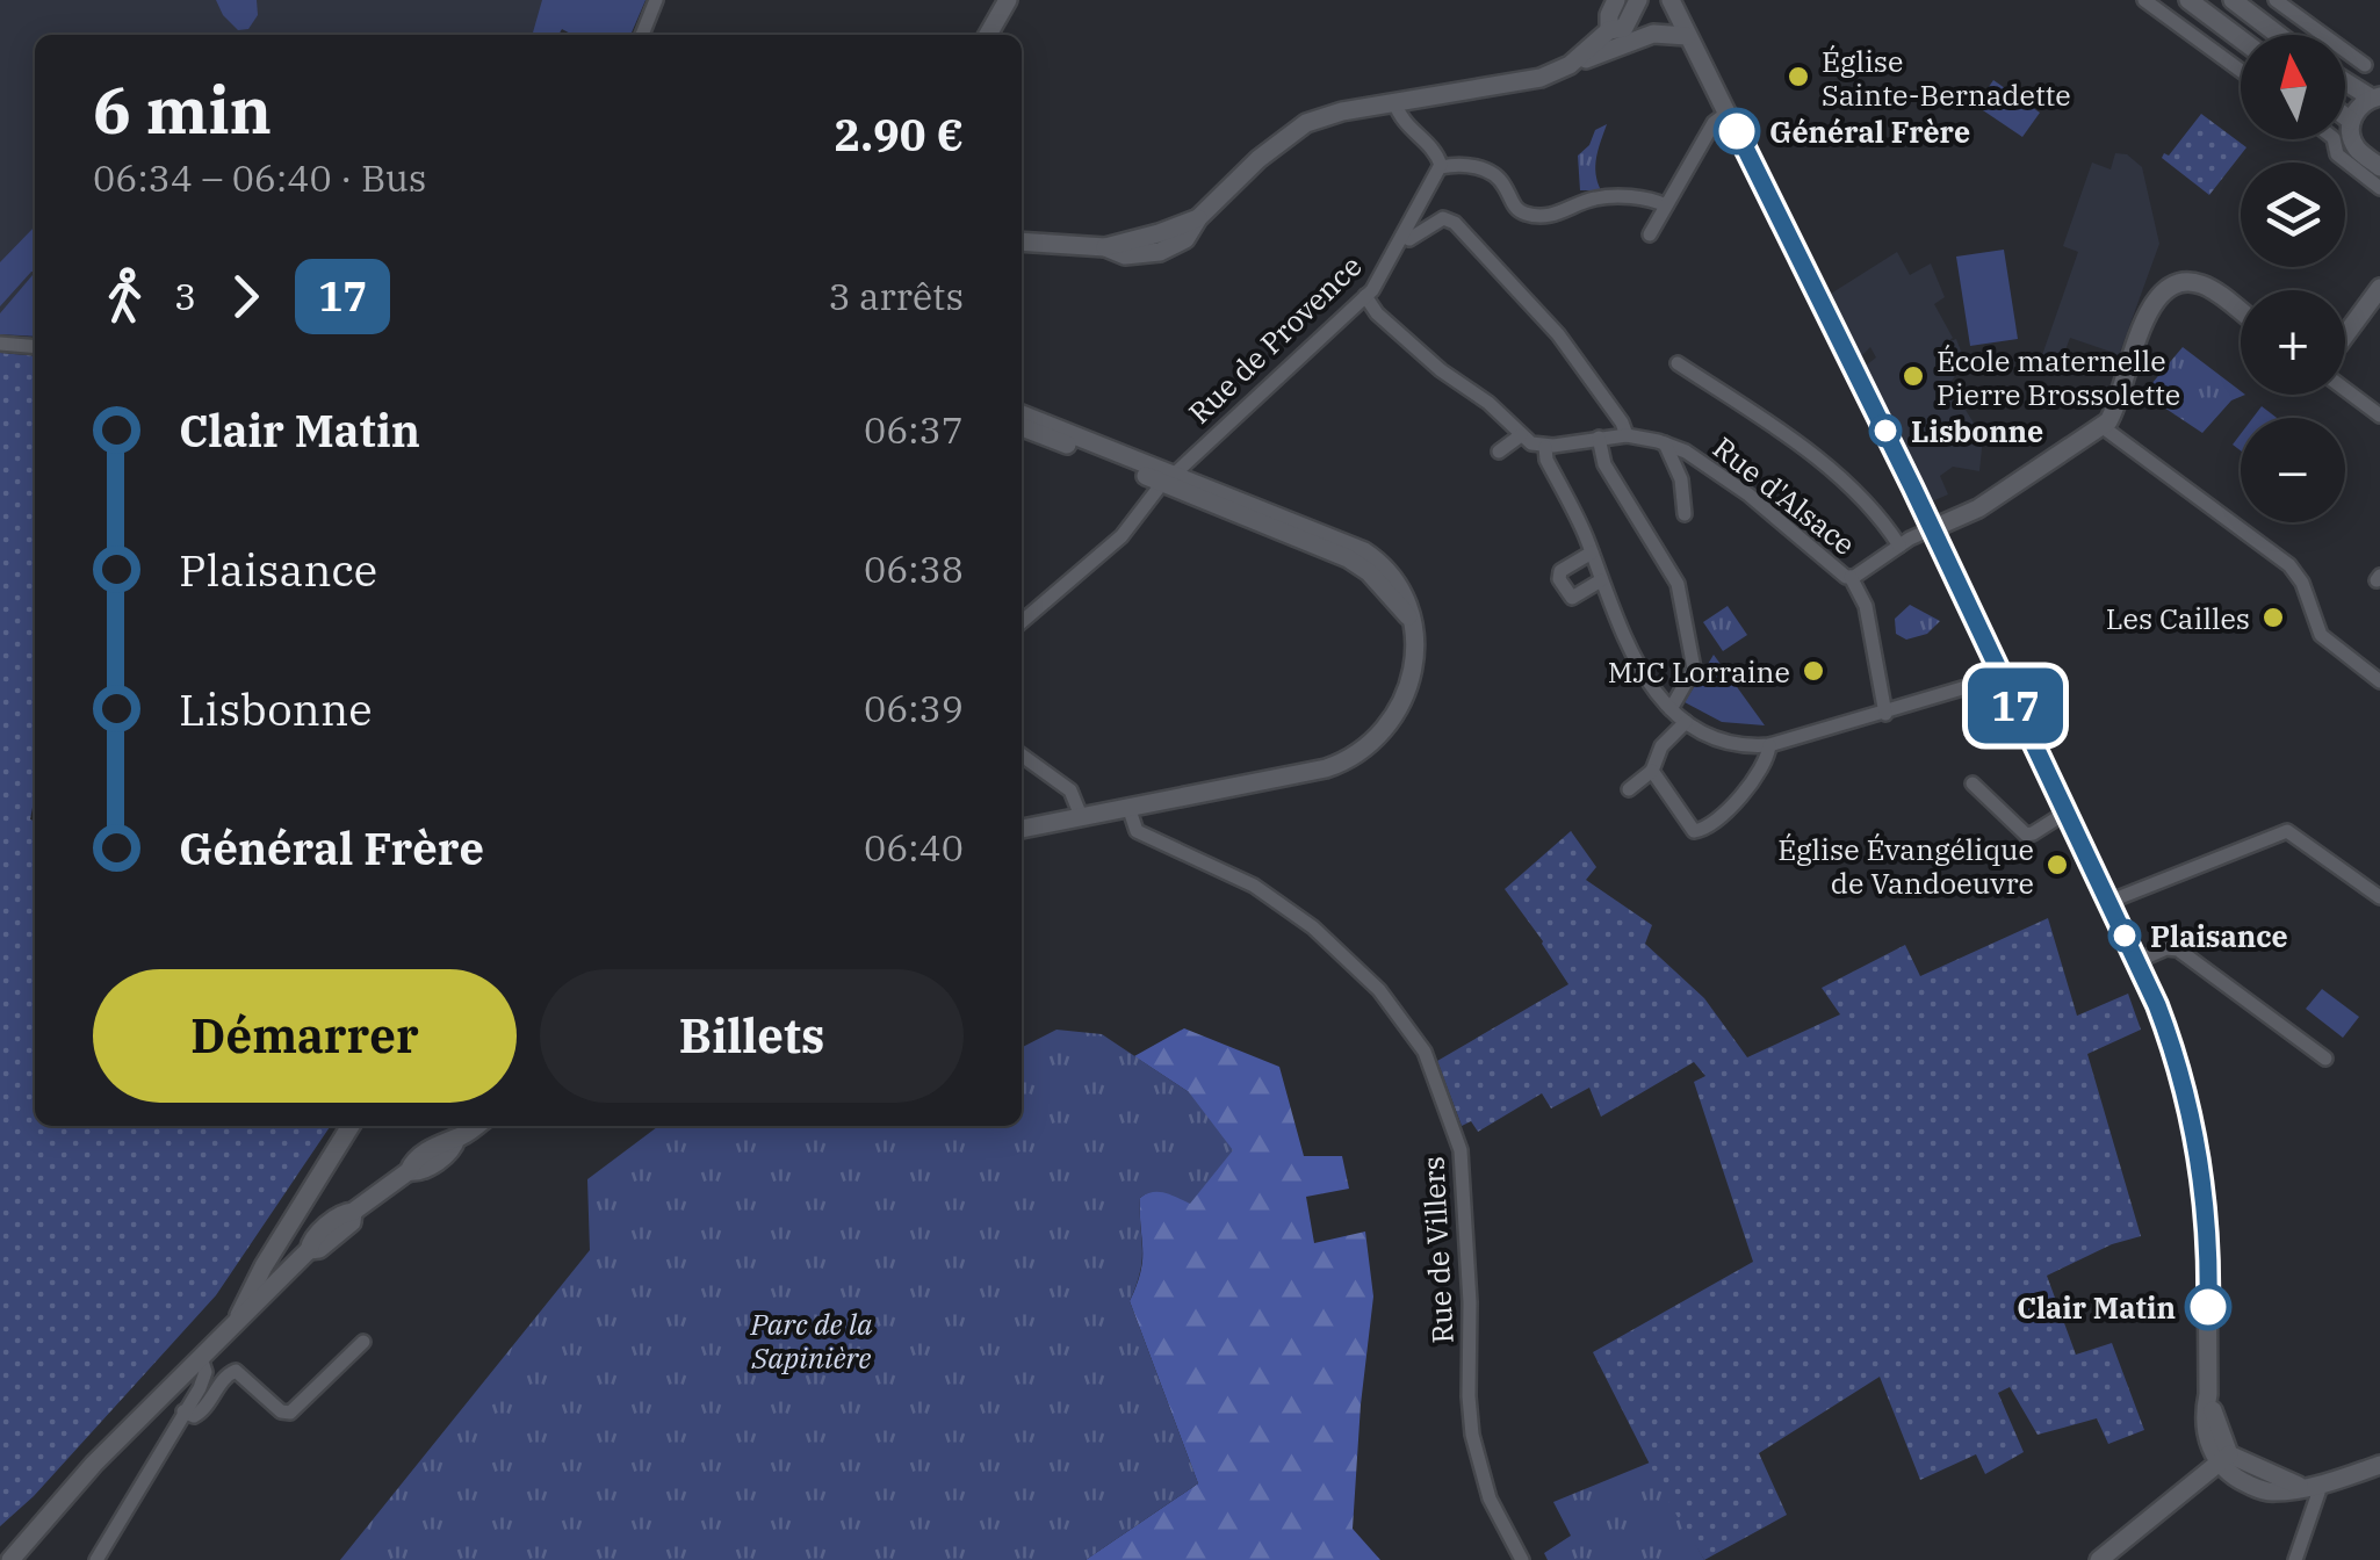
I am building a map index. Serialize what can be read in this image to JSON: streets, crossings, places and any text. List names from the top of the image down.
{
  "streets": {
    "street": ["Rue de Provence", "Rue d'Alsace", "Rue de Villers"]
  },
  "parks": ["Parc de la Sapinière"],
  "places": [
    "Église Sainte-Bernadette",
    "Général Frère",
    "École maternelle Pierre Brossolette",
    "Lisbonne",
    "Les Cailles",
    "MJC Lorraine",
    "Église Évangélique de Vandoeuvre",
    "Plaisance",
    "Clair Matin"
  ],
  "lines": ["bus line 17"],
  "north": "top",
  "page": {
    "on_map": "17",
    "map_buttons": ["+", "−"],
    "heading": ["6 min", "06:34 – 06:40 · Bus", "2.90 €"],
    "legs": ["3", "17", "3 arrêts"],
    "list": [
      {
        "name": "Clair Matin",
        "value": "06:37"
      },
      {
        "name": "Plaisance",
        "value": "06:38"
      },
      {
        "name": "Lisbonne",
        "value": "06:39"
      },
      {
        "name": "Général Frère",
        "value": "06:40"
      }
    ],
    "buttons": ["Démarrer", "Billets"]
  }
}
